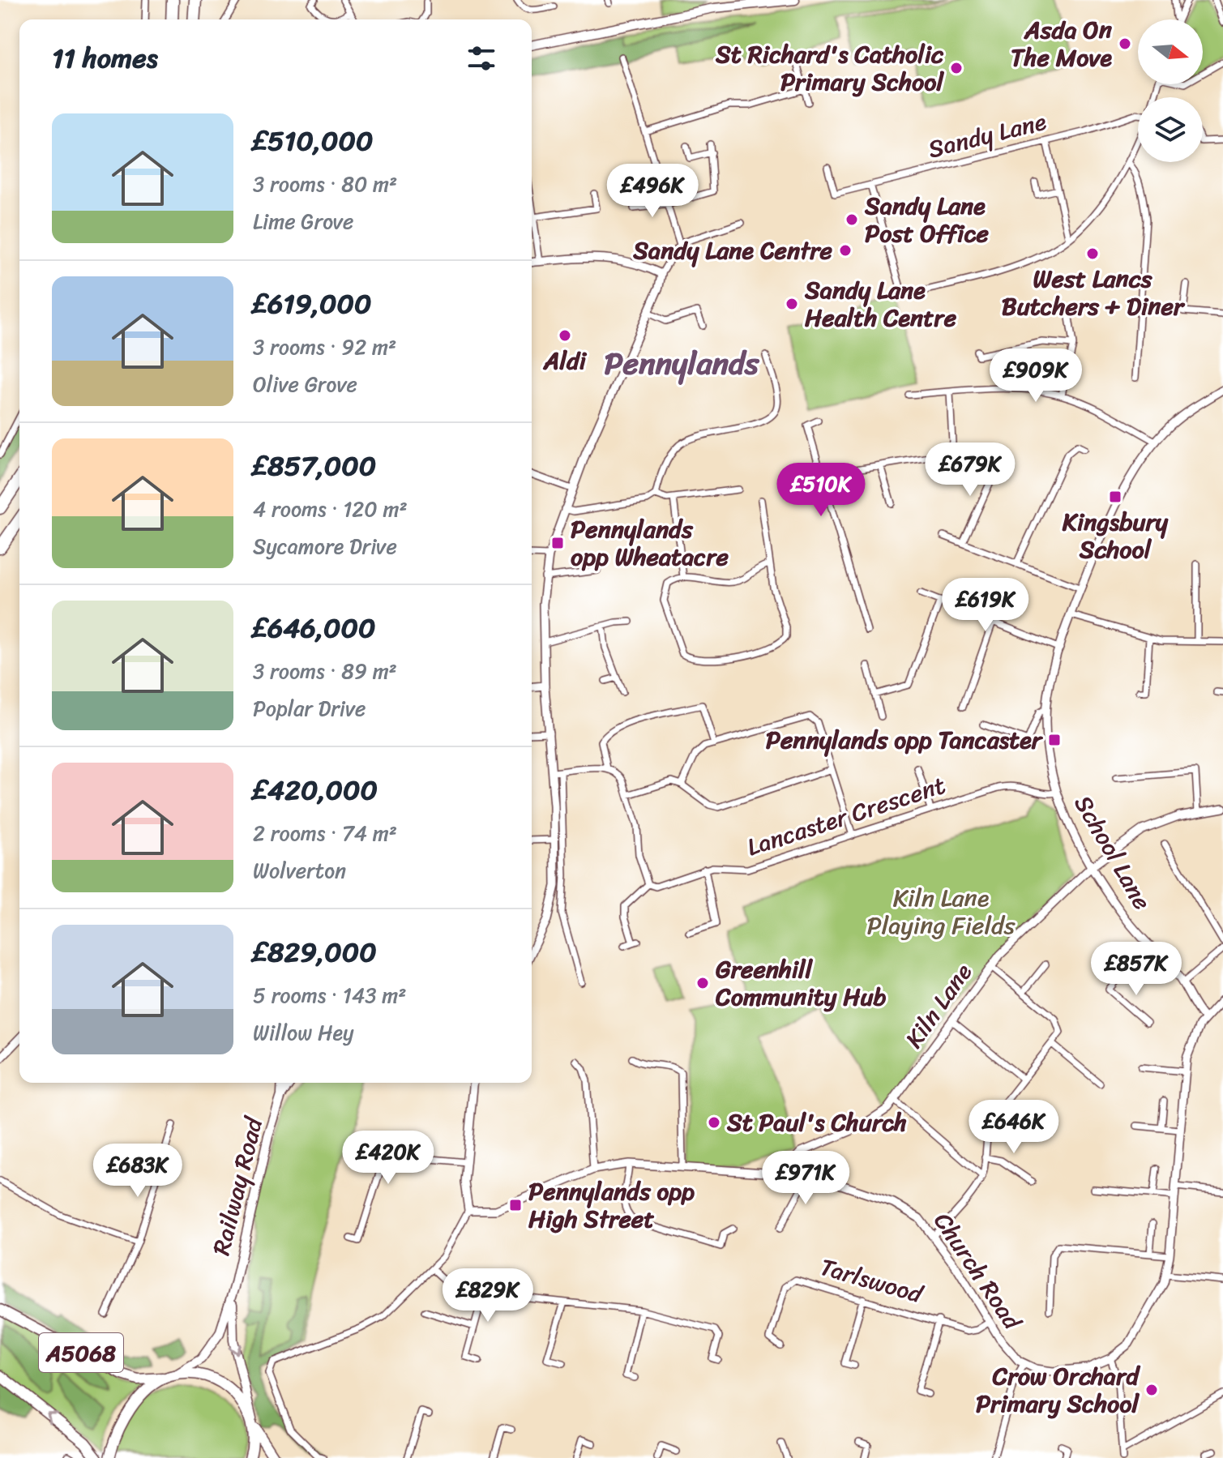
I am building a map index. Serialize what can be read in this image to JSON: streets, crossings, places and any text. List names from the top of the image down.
{
  "streets": {
    "main road": ["Railway Road", "A5068"],
    "street": [
      "Sandy Lane",
      "Lancaster Crescent",
      "School Lane",
      "Kiln Lane",
      "Church Road",
      "Tarlswood"
    ]
  },
  "crossings": [
    ["Lancaster Crescent", "School Lane"],
    ["School Lane", "Kiln Lane"],
    ["Kiln Lane", "Church Road"],
    ["Railway Road", "A5068"],
    ["Church Road", "Tarlswood"]
  ],
  "districts": ["Pennylands"],
  "parks": ["Kiln Lane Playing Fields"],
  "places": {
    "other": [
      "Asda On The Move",
      "St Richard's Catholic Primary School",
      "Sandy Lane Post Office",
      "Sandy Lane Centre",
      "West Lancs Butchers + Diner",
      "Sandy Lane Health Centre",
      "Aldi",
      "Greenhill Community Hub",
      "St Paul's Church",
      "Crow Orchard Primary School"
    ],
    "transit": [
      "Kingsbury School",
      "Pennylands opp Wheatacre",
      "Pennylands opp Tancaster",
      "Pennylands opp High Street"
    ]
  },
  "north": "right",
  "page": {
    "heading": "11 homes",
    "list": [
      {
        "name": "£510,000",
        "note": "3 rooms · 80 m² · Lime Grove"
      },
      {
        "name": "£619,000",
        "note": "3 rooms · 92 m² · Olive Grove"
      },
      {
        "name": "£857,000",
        "note": "4 rooms · 120 m² · Sycamore Drive"
      },
      {
        "name": "£646,000",
        "note": "3 rooms · 89 m² · Poplar Drive"
      },
      {
        "name": "£420,000",
        "note": "2 rooms · 74 m² · Wolverton"
      },
      {
        "name": "£829,000",
        "note": "5 rooms · 143 m² · Willow Hey"
      }
    ],
    "price": [
      "£496K",
      "£909K",
      "£679K",
      "£510K",
      "£619K",
      "£857K",
      "£646K",
      "£420K",
      "£683K",
      "£971K",
      "£829K"
    ]
  }
}
